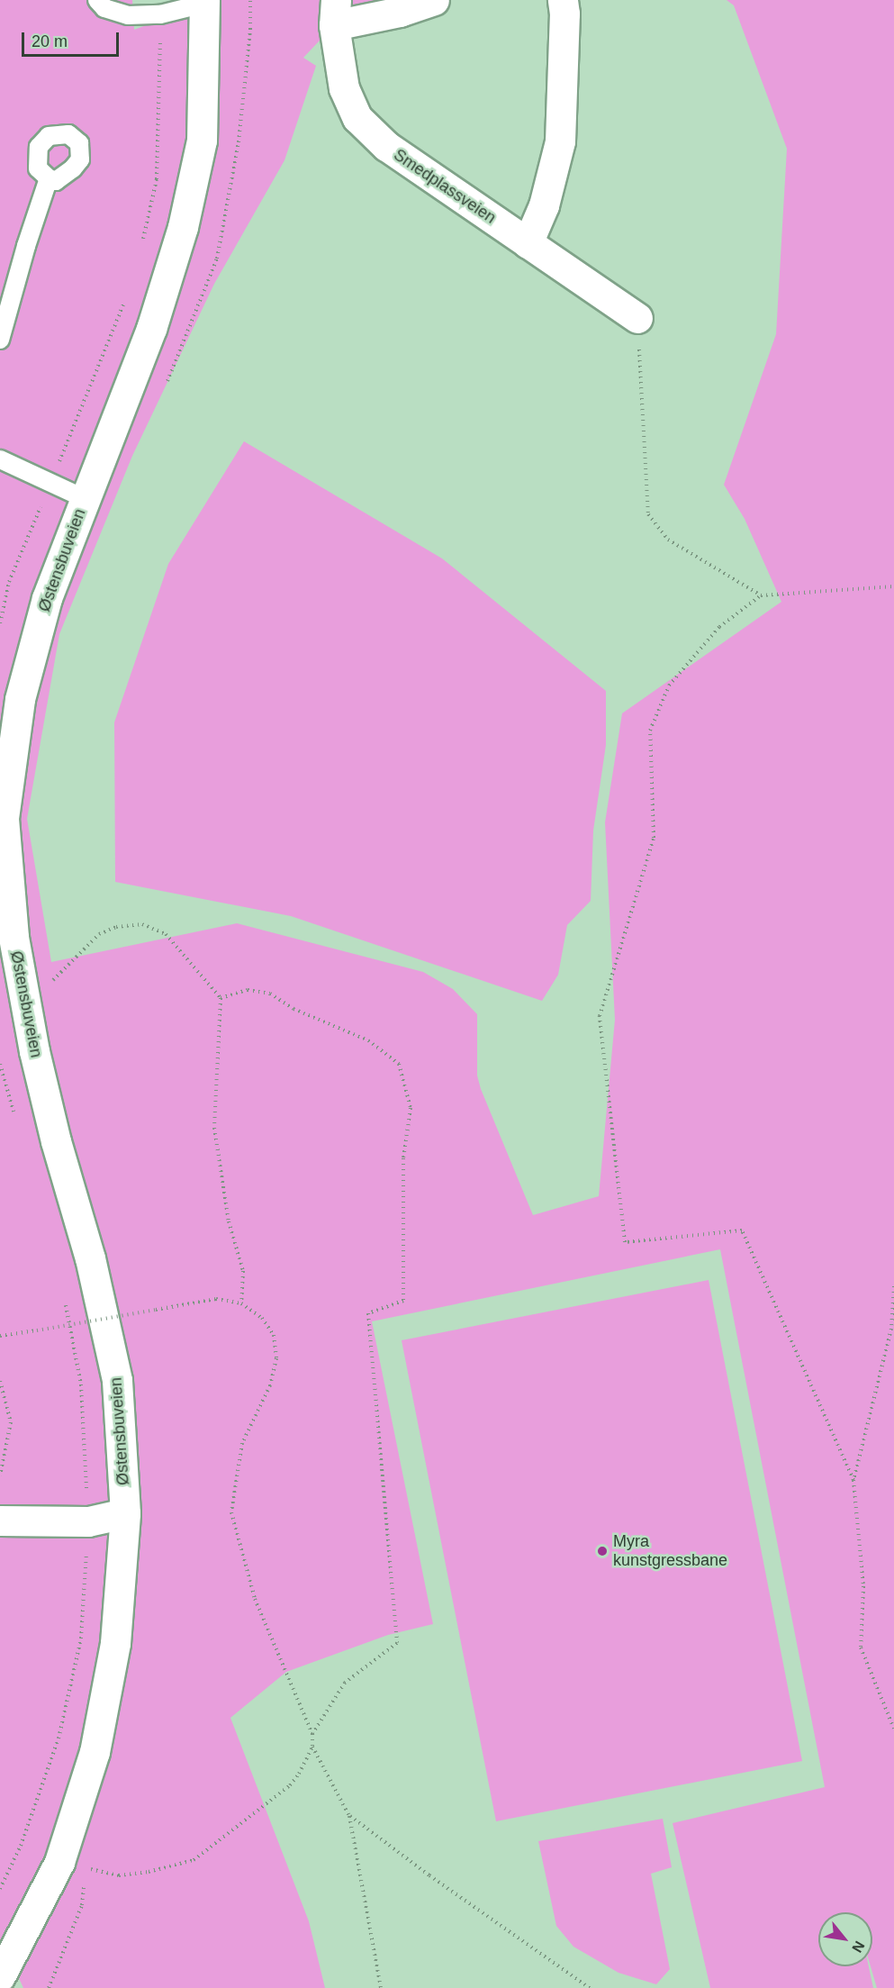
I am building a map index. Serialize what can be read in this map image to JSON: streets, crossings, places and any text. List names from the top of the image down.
{
  "streets": {
    "main road": ["Smedplassveien", "Østensbuveien"]
  },
  "places": ["Myra kunstgressbane"],
  "scale_bar": "20 m",
  "north": "bottom right"
}
